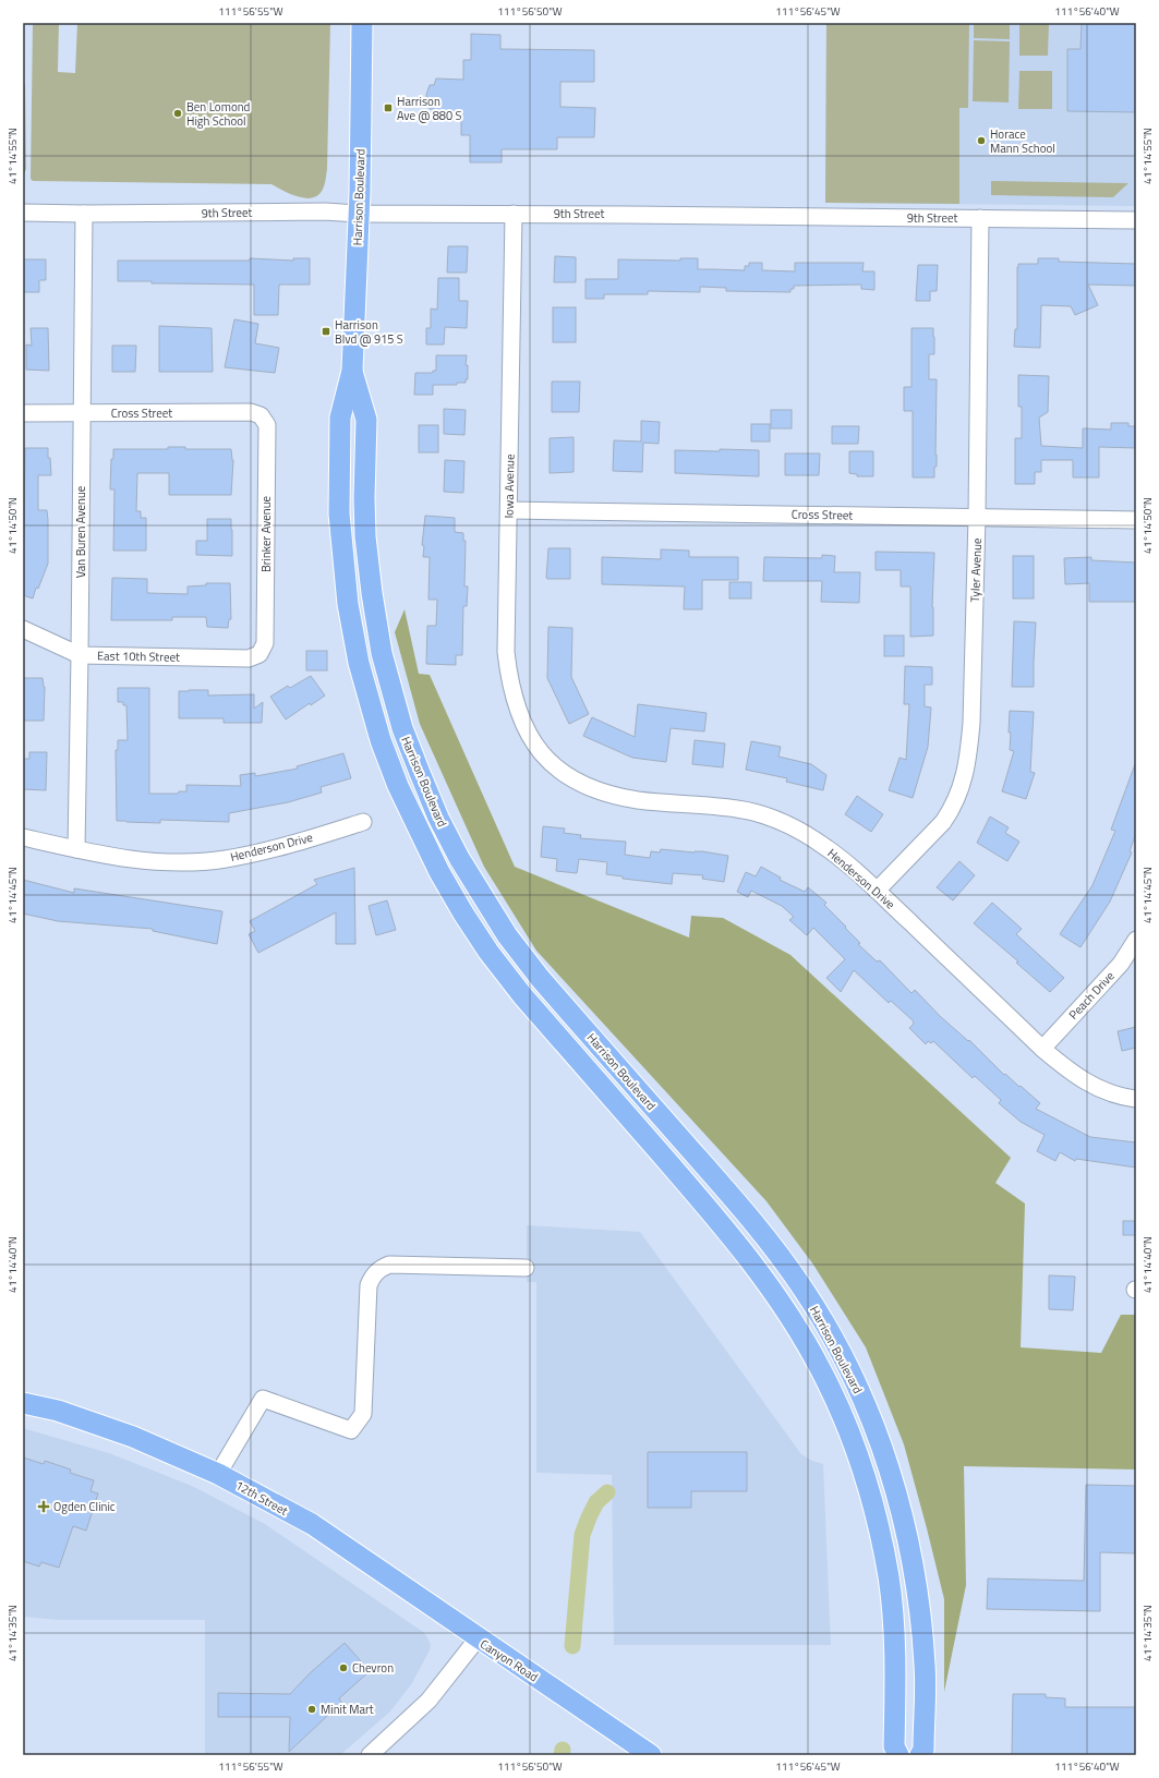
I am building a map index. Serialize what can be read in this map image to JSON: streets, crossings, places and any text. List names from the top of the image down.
{
  "streets": {
    "main road": ["Harrison Boulevard", "12th Street", "Canyon Road"],
    "street": [
      "9th Street",
      "Cross Street",
      "Iowa Avenue",
      "Van Buren Avenue",
      "Brinker Avenue",
      "Tyler Avenue",
      "East 10th Street",
      "Henderson Drive",
      "Peach Drive"
    ]
  },
  "crossings": [
    ["Harrison Boulevard", "9th Street"],
    ["9th Street", "Iowa Avenue"],
    ["9th Street", "Van Buren Avenue"],
    ["9th Street", "Tyler Avenue"],
    ["Cross Street", "Iowa Avenue"],
    ["Cross Street", "Van Buren Avenue"],
    ["Cross Street", "Brinker Avenue"],
    ["Cross Street", "Tyler Avenue"],
    ["Iowa Avenue", "Henderson Drive"],
    ["Van Buren Avenue", "East 10th Street"],
    ["Van Buren Avenue", "Henderson Drive"],
    ["Brinker Avenue", "East 10th Street"],
    ["Tyler Avenue", "Henderson Drive"],
    ["Henderson Drive", "Peach Drive"],
    ["12th Street", "Canyon Road"]
  ],
  "places": {
    "transit": ["Harrison Ave @ 880 S", "Harrison Blvd @ 915 S"],
    "other": [
      "Ben Lomond High School",
      "Horace Mann School",
      "Chevron",
      "Minit Mart"
    ],
    "health": ["Ogden Clinic"]
  },
  "coordinates": [
    "111°56'55\"W",
    "111°56'50\"W",
    "111°56'45\"W",
    "111°56'40\"W",
    "41°14'55\"N",
    "41°14'50\"N",
    "41°14'45\"N",
    "41°14'40\"N",
    "41°14'35\"N"
  ]
}
